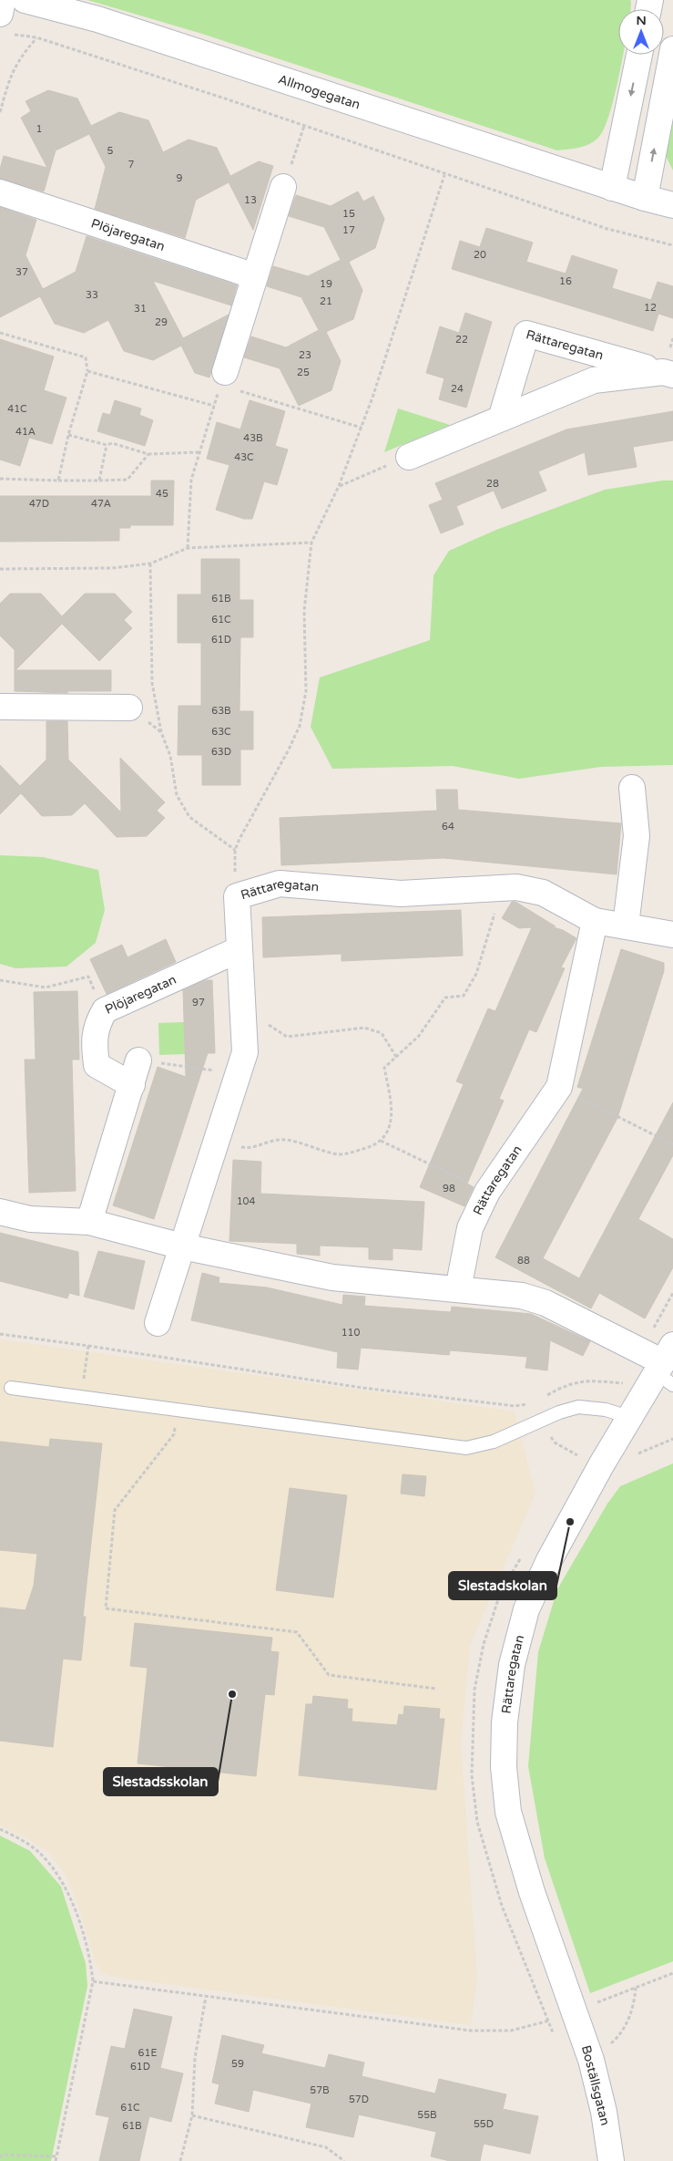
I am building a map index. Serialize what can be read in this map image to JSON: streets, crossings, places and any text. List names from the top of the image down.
{
  "streets": {
    "street": [
      "Allmogegatan",
      "Plöjaregatan",
      "Rättaregatan",
      "Boställsgatan"
    ]
  },
  "crossings": [
    ["Plöjaregatan", "Rättaregatan"],
    ["Rättaregatan", "Boställsgatan"]
  ],
  "places": ["Slestadskolan", "Slestadsskolan"],
  "house_numbers": [
    "1",
    "5",
    "7",
    "9",
    "13",
    "15",
    "17",
    "20",
    "37",
    "16",
    "19",
    "33",
    "21",
    "12",
    "31",
    "29",
    "22",
    "23",
    "25",
    "24",
    "41C",
    "41A",
    "43B",
    "43C",
    "28",
    "45",
    "47D",
    "47A",
    "61B",
    "61C",
    "61D",
    "63B",
    "63C",
    "63D",
    "64",
    "97",
    "98",
    "104",
    "88",
    "110",
    "61E",
    "59",
    "61D",
    "57B",
    "57D",
    "61C",
    "55B",
    "55D",
    "61B"
  ],
  "north": "top"
}
